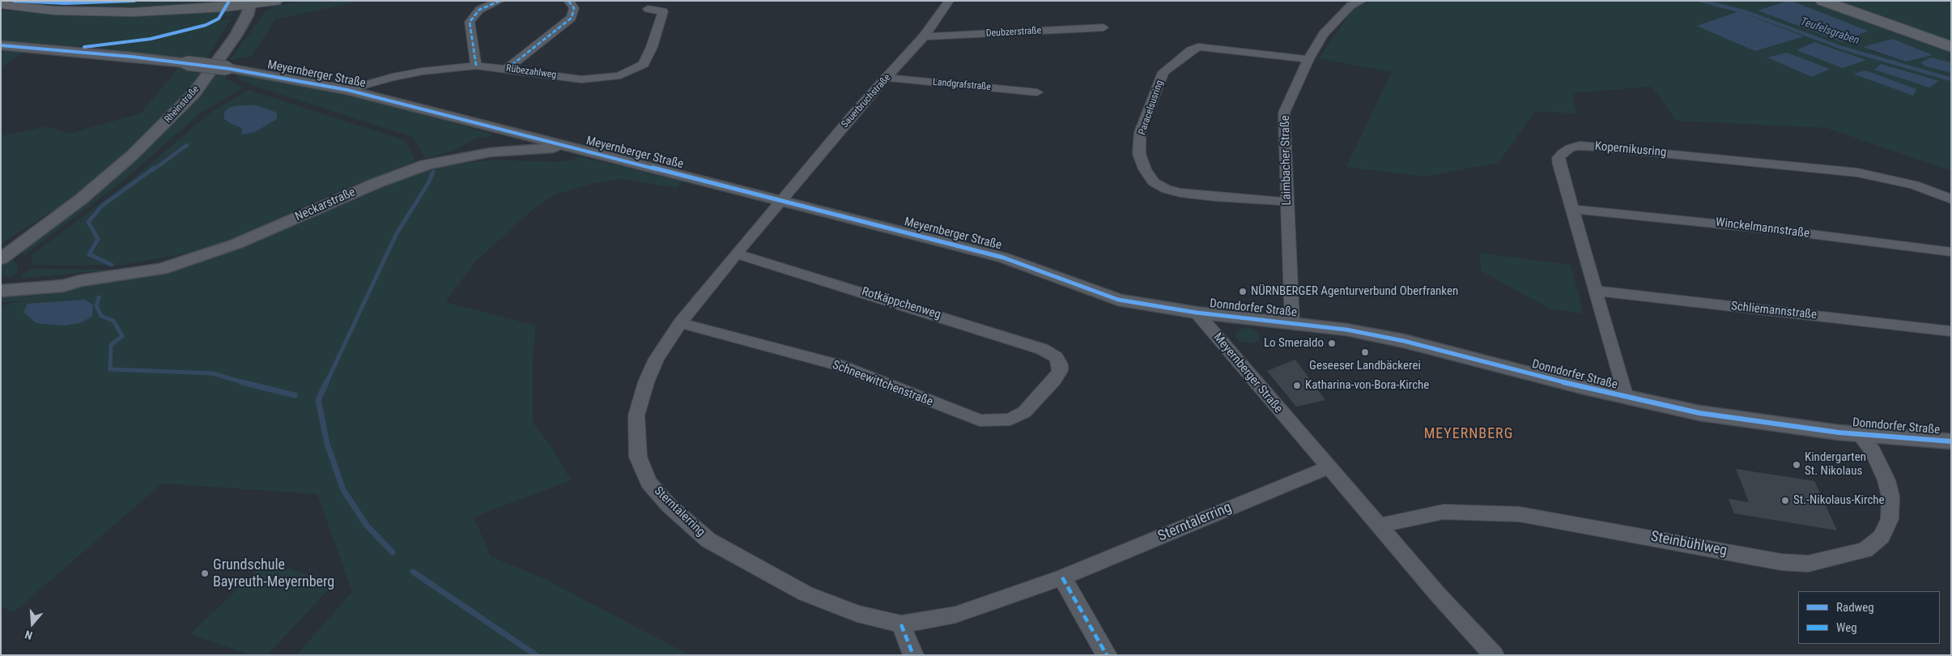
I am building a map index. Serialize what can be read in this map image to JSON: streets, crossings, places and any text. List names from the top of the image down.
{
  "streets": {
    "street": [
      "Deubzerstraße",
      "Rübezahlweg",
      "Meyernberger Straße",
      "Landgrafstraße",
      "Sauerbruchstraße",
      "Rheinstraße",
      "Paracelsusring",
      "Kopernikusring",
      "Laimbacher Straße",
      "Neckarstraße",
      "Winckelmannstraße",
      "Rotkäppchenweg",
      "Donndorfer Straße",
      "Schliemannstraße",
      "Schneewittchenstraße",
      "Sterntalerring",
      "Steinbühlweg"
    ]
  },
  "crossings": [
    ["Deubzerstraße", "Sauerbruchstraße"],
    ["Rübezahlweg", "Meyernberger Straße"],
    ["Meyernberger Straße", "Sauerbruchstraße"],
    ["Meyernberger Straße", "Neckarstraße"],
    ["Meyernberger Straße", "Donndorfer Straße"],
    ["Meyernberger Straße", "Sterntalerring"],
    ["Meyernberger Straße", "Steinbühlweg"],
    ["Landgrafstraße", "Sauerbruchstraße"],
    ["Sauerbruchstraße", "Sterntalerring"],
    ["Paracelsusring", "Laimbacher Straße"],
    ["Kopernikusring", "Winckelmannstraße"],
    ["Kopernikusring", "Donndorfer Straße"],
    ["Kopernikusring", "Schliemannstraße"],
    ["Laimbacher Straße", "Donndorfer Straße"],
    ["Rotkäppchenweg", "Schneewittchenstraße"],
    ["Rotkäppchenweg", "Sterntalerring"],
    ["Donndorfer Straße", "Steinbühlweg"],
    ["Schneewittchenstraße", "Sterntalerring"]
  ],
  "districts": ["MEYERNBERG"],
  "water": ["Teufelsgraben"],
  "places": [
    "NÜRNBERGER Agenturverbund Oberfranken",
    "Lo Smeraldo",
    "Geseeser Landbäckerei",
    "Katharina-von-Bora-Kirche",
    "Kindergarten St. Nikolaus",
    "St.-Nikolaus-Kirche",
    "Grundschule Bayreuth-Meyernberg"
  ],
  "legend": ["Radweg", "Weg"],
  "north": "bottom"
}
